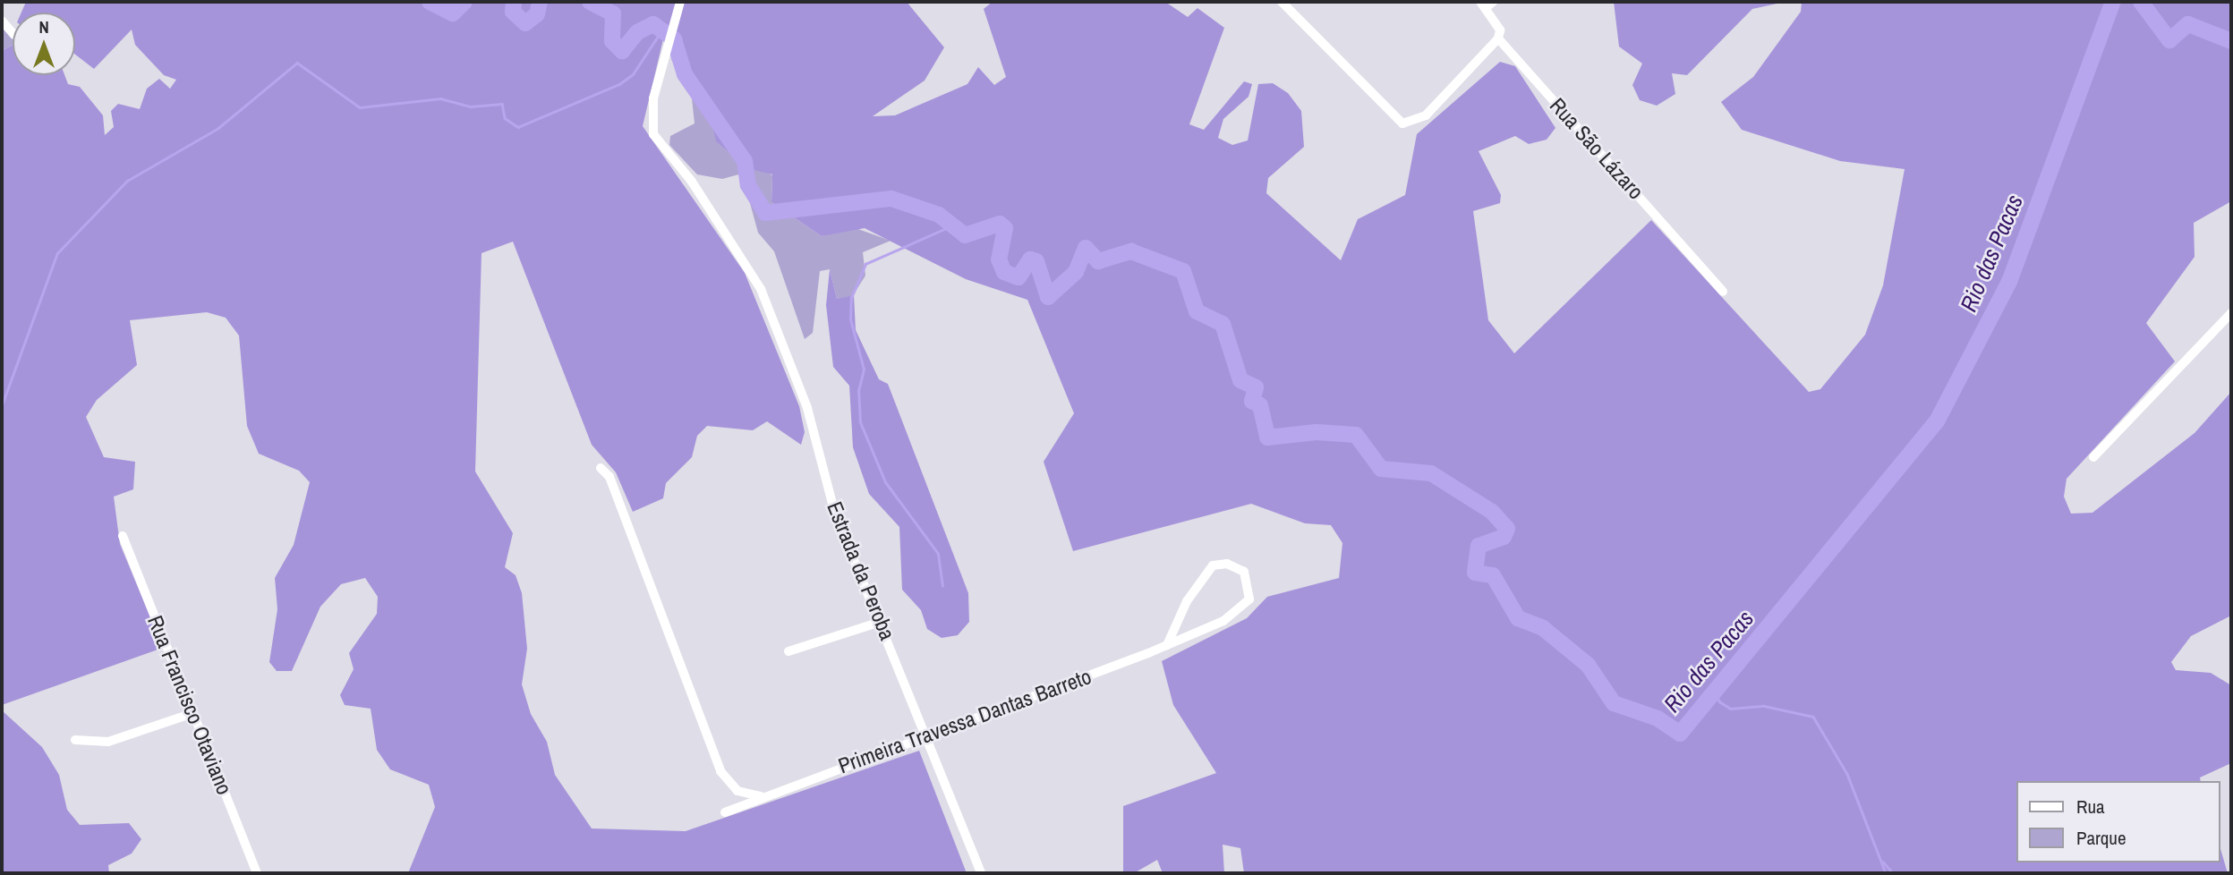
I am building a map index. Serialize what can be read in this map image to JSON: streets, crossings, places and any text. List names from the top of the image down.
{
  "streets": {
    "street": [
      "Rua São Lázaro",
      "Estrada da Peroba",
      "Rua Francisco Otaviano",
      "Primeira Travessa Dantas Barreto"
    ]
  },
  "crossings": [
    ["Estrada da Peroba", "Primeira Travessa Dantas Barreto"]
  ],
  "water": ["Rio das Pacas"],
  "legend": ["Rua", "Parque"],
  "north": "top"
}
